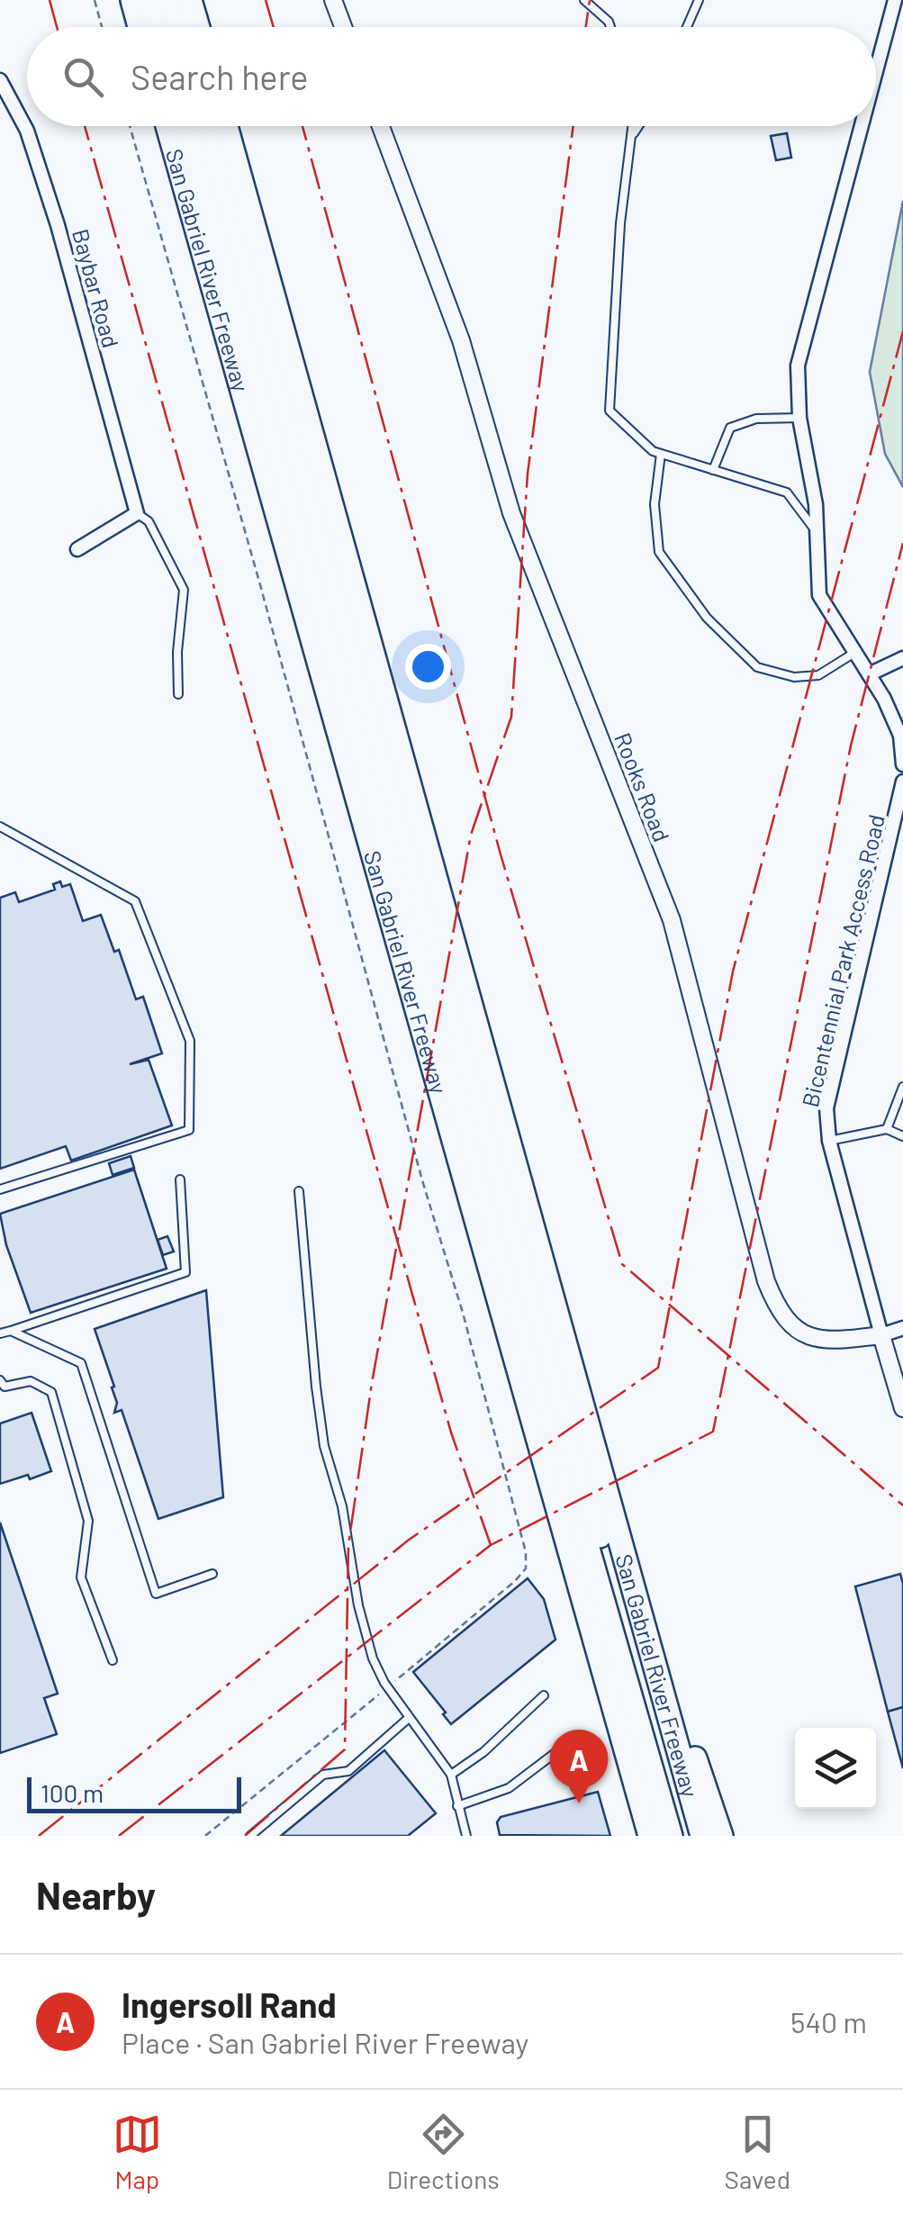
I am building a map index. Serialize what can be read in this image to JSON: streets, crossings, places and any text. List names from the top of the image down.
{
  "streets": {
    "highway": ["San Gabriel River Freeway"],
    "street": ["Baybar Road", "Rooks Road", "Bicentennial Park Access Road"]
  },
  "crossings": [
    ["Rooks Road", "Bicentennial Park Access Road"]
  ],
  "scale_bar": "100 m",
  "page": {
    "search": "Search here",
    "pins": "A",
    "scale": "100 m",
    "heading": "Nearby",
    "list": [
      {
        "mark": "A",
        "name": "Ingersoll Rand",
        "note": "Place · San Gabriel River Freeway",
        "value": "540 m"
      }
    ],
    "nav": ["Map", "Directions", "Saved"]
  }
}
